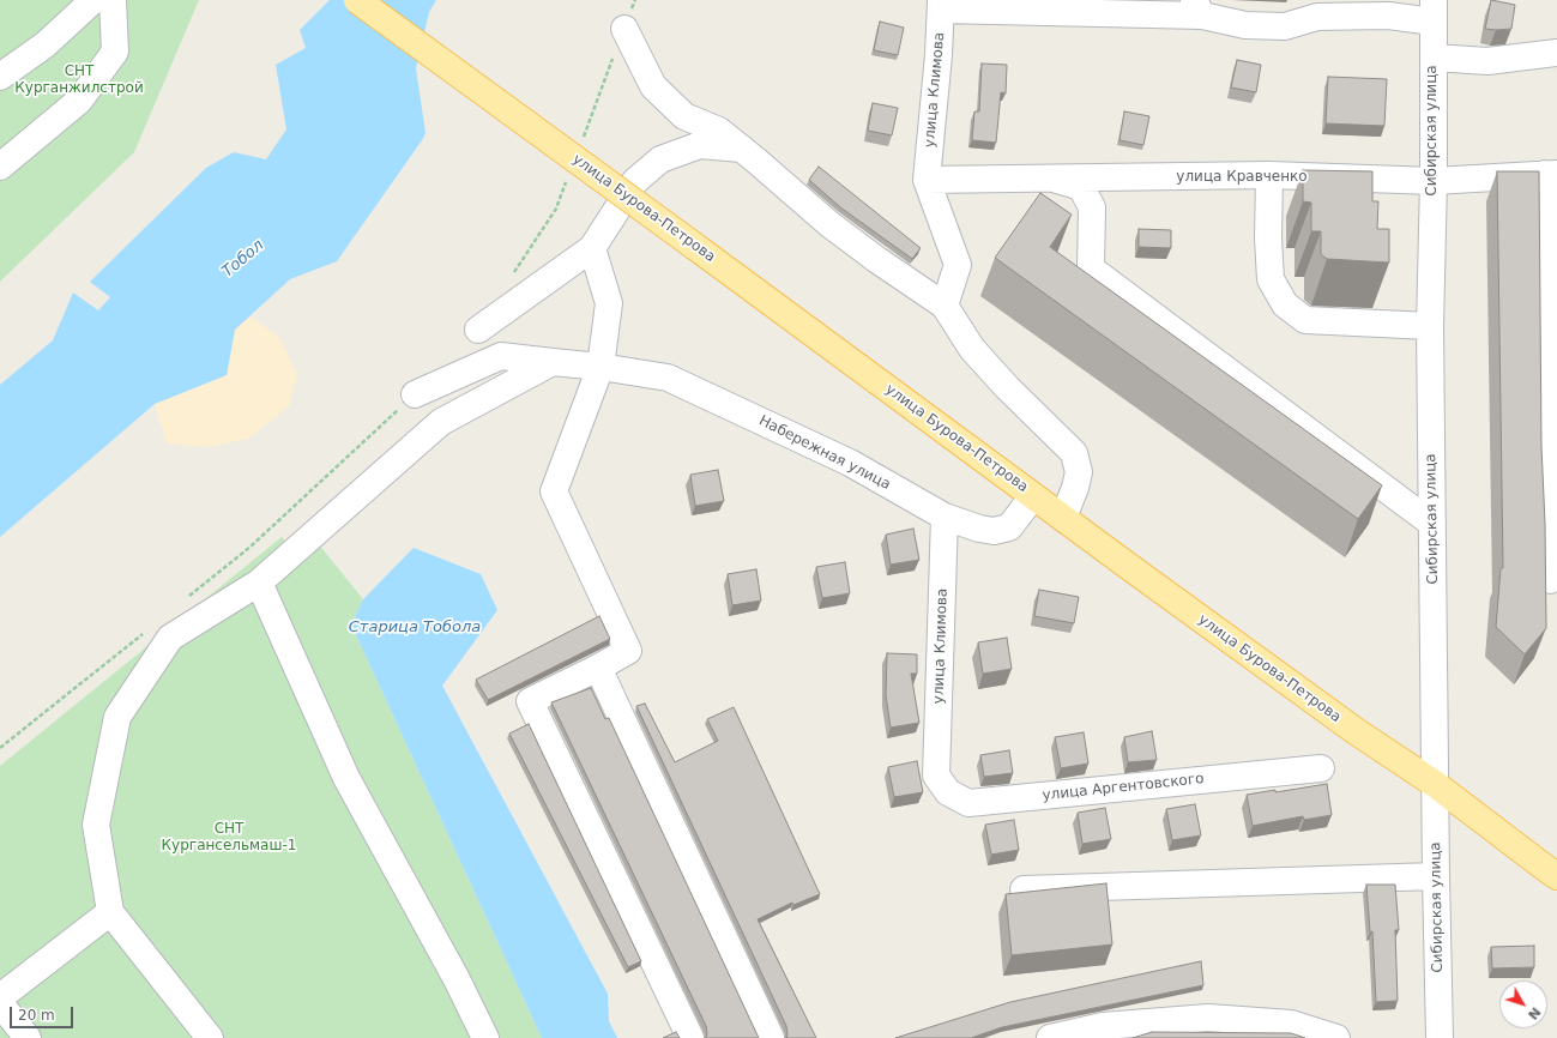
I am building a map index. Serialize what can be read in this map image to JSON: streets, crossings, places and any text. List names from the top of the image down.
{
  "streets": {
    "main road": ["улица Бурова-Петрова"],
    "street": [
      "улица Климова",
      "Сибирская улица",
      "улица Кравченко",
      "Набережная улица",
      "улица Аргентовского"
    ]
  },
  "crossings": [
    ["улица Климова", "улица Кравченко"],
    ["улица Климова", "Набережная улица"],
    ["улица Климова", "улица Аргентовского"],
    ["Сибирская улица", "улица Кравченко"],
    ["Сибирская улица", "улица Бурова-Петрова"],
    ["улица Бурова-Петрова", "Набережная улица"]
  ],
  "water": ["Тобол", "Старица Тобола"],
  "parks": ["СНТ Курганжилстрой", "СНТ Кургансельмаш-1"],
  "scale_bar": "20 m",
  "north": "bottom right"
}
